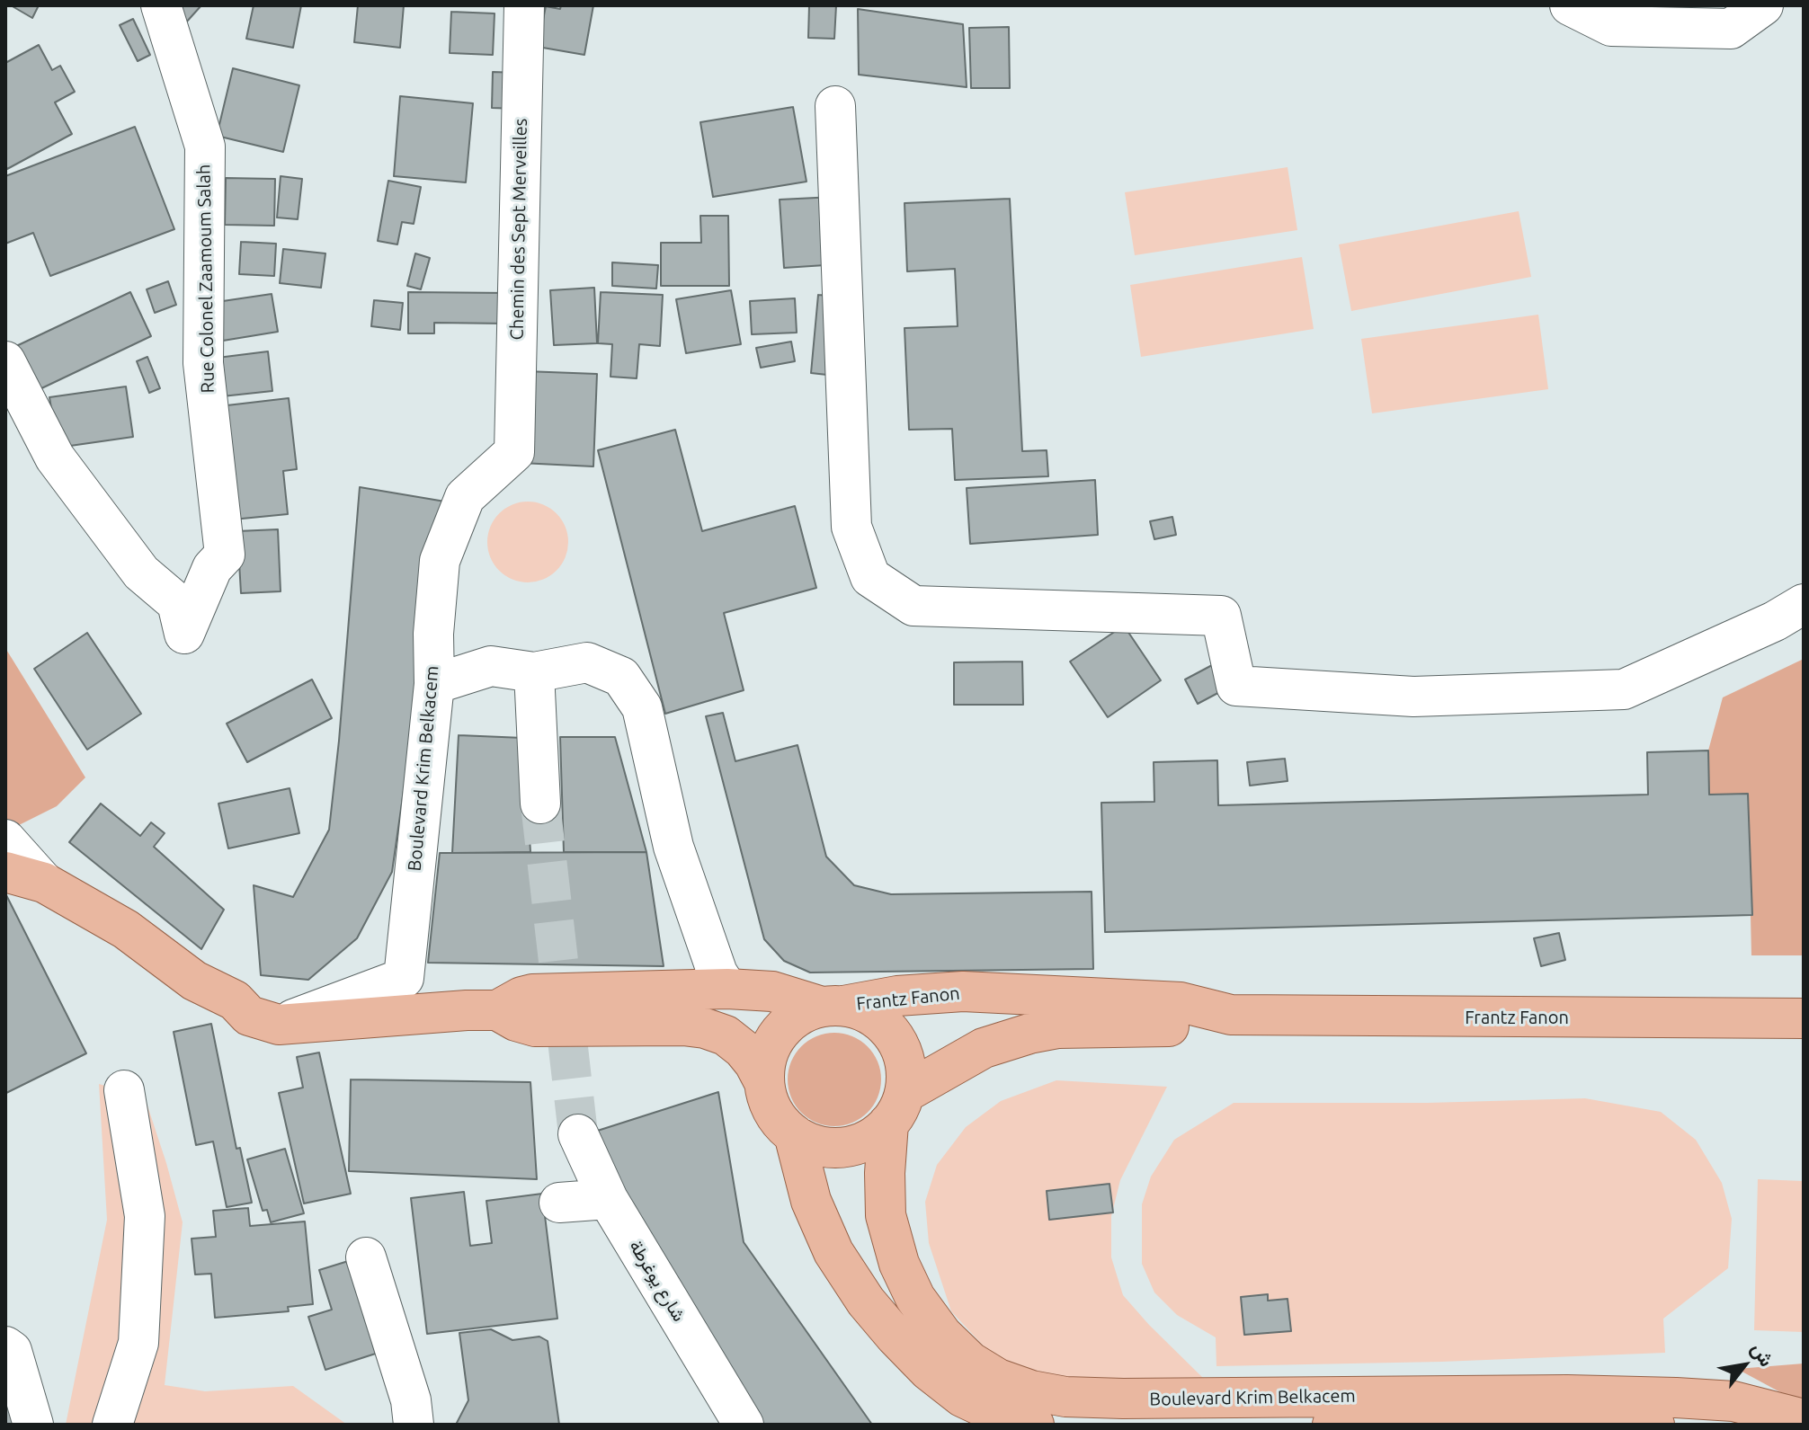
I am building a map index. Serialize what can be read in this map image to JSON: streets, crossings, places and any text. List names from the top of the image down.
{
  "streets": {
    "main road": ["Boulevard Krim Belkacem", "Frantz Fanon"],
    "street": ["Chemin des Sept Merveilles", "Rue Colonel Zaamoum Salah", "شارع يوغرطة"]
  },
  "crossings": [
    ["Chemin des Sept Merveilles", "Boulevard Krim Belkacem"],
    ["Boulevard Krim Belkacem", "Frantz Fanon"]
  ],
  "north": "top right"
}
